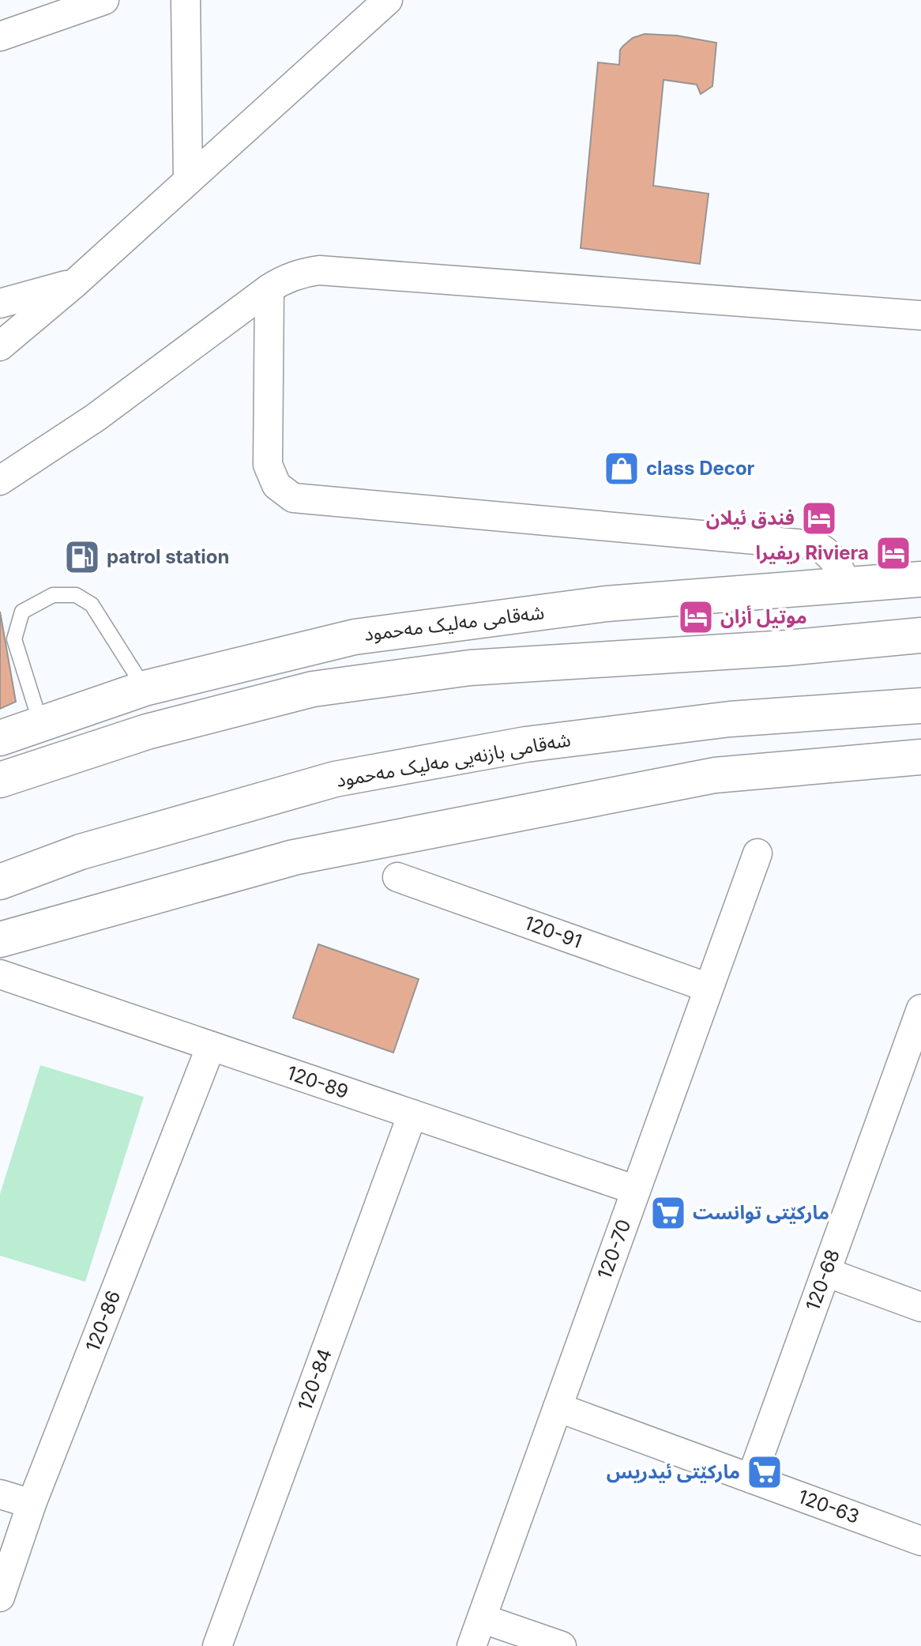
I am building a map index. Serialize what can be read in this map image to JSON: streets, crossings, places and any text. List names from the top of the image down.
{
  "streets": {
    "main road": ["شەقامی مەلیک مەحمود", "شەقامی بازنەیی مەلیک مەحمود"],
    "street": [
      "120-91",
      "120-89",
      "120-70",
      "120-68",
      "120-86",
      "120-84",
      "120-63"
    ]
  },
  "crossings": [
    ["120-91", "120-70"],
    ["120-89", "120-70"],
    ["120-89", "120-86"],
    ["120-89", "120-84"],
    ["120-70", "120-63"],
    ["120-68", "120-63"]
  ],
  "places": {
    "shop": ["class Decor"],
    "hotel": ["فندق ئيلان", "ریفیرا Riviera", "موتيل أزان"],
    "fuel station": ["patrol station"],
    "supermarket": ["مارکێتی توانست", "مارکێتی ئیدریس"]
  }
}
